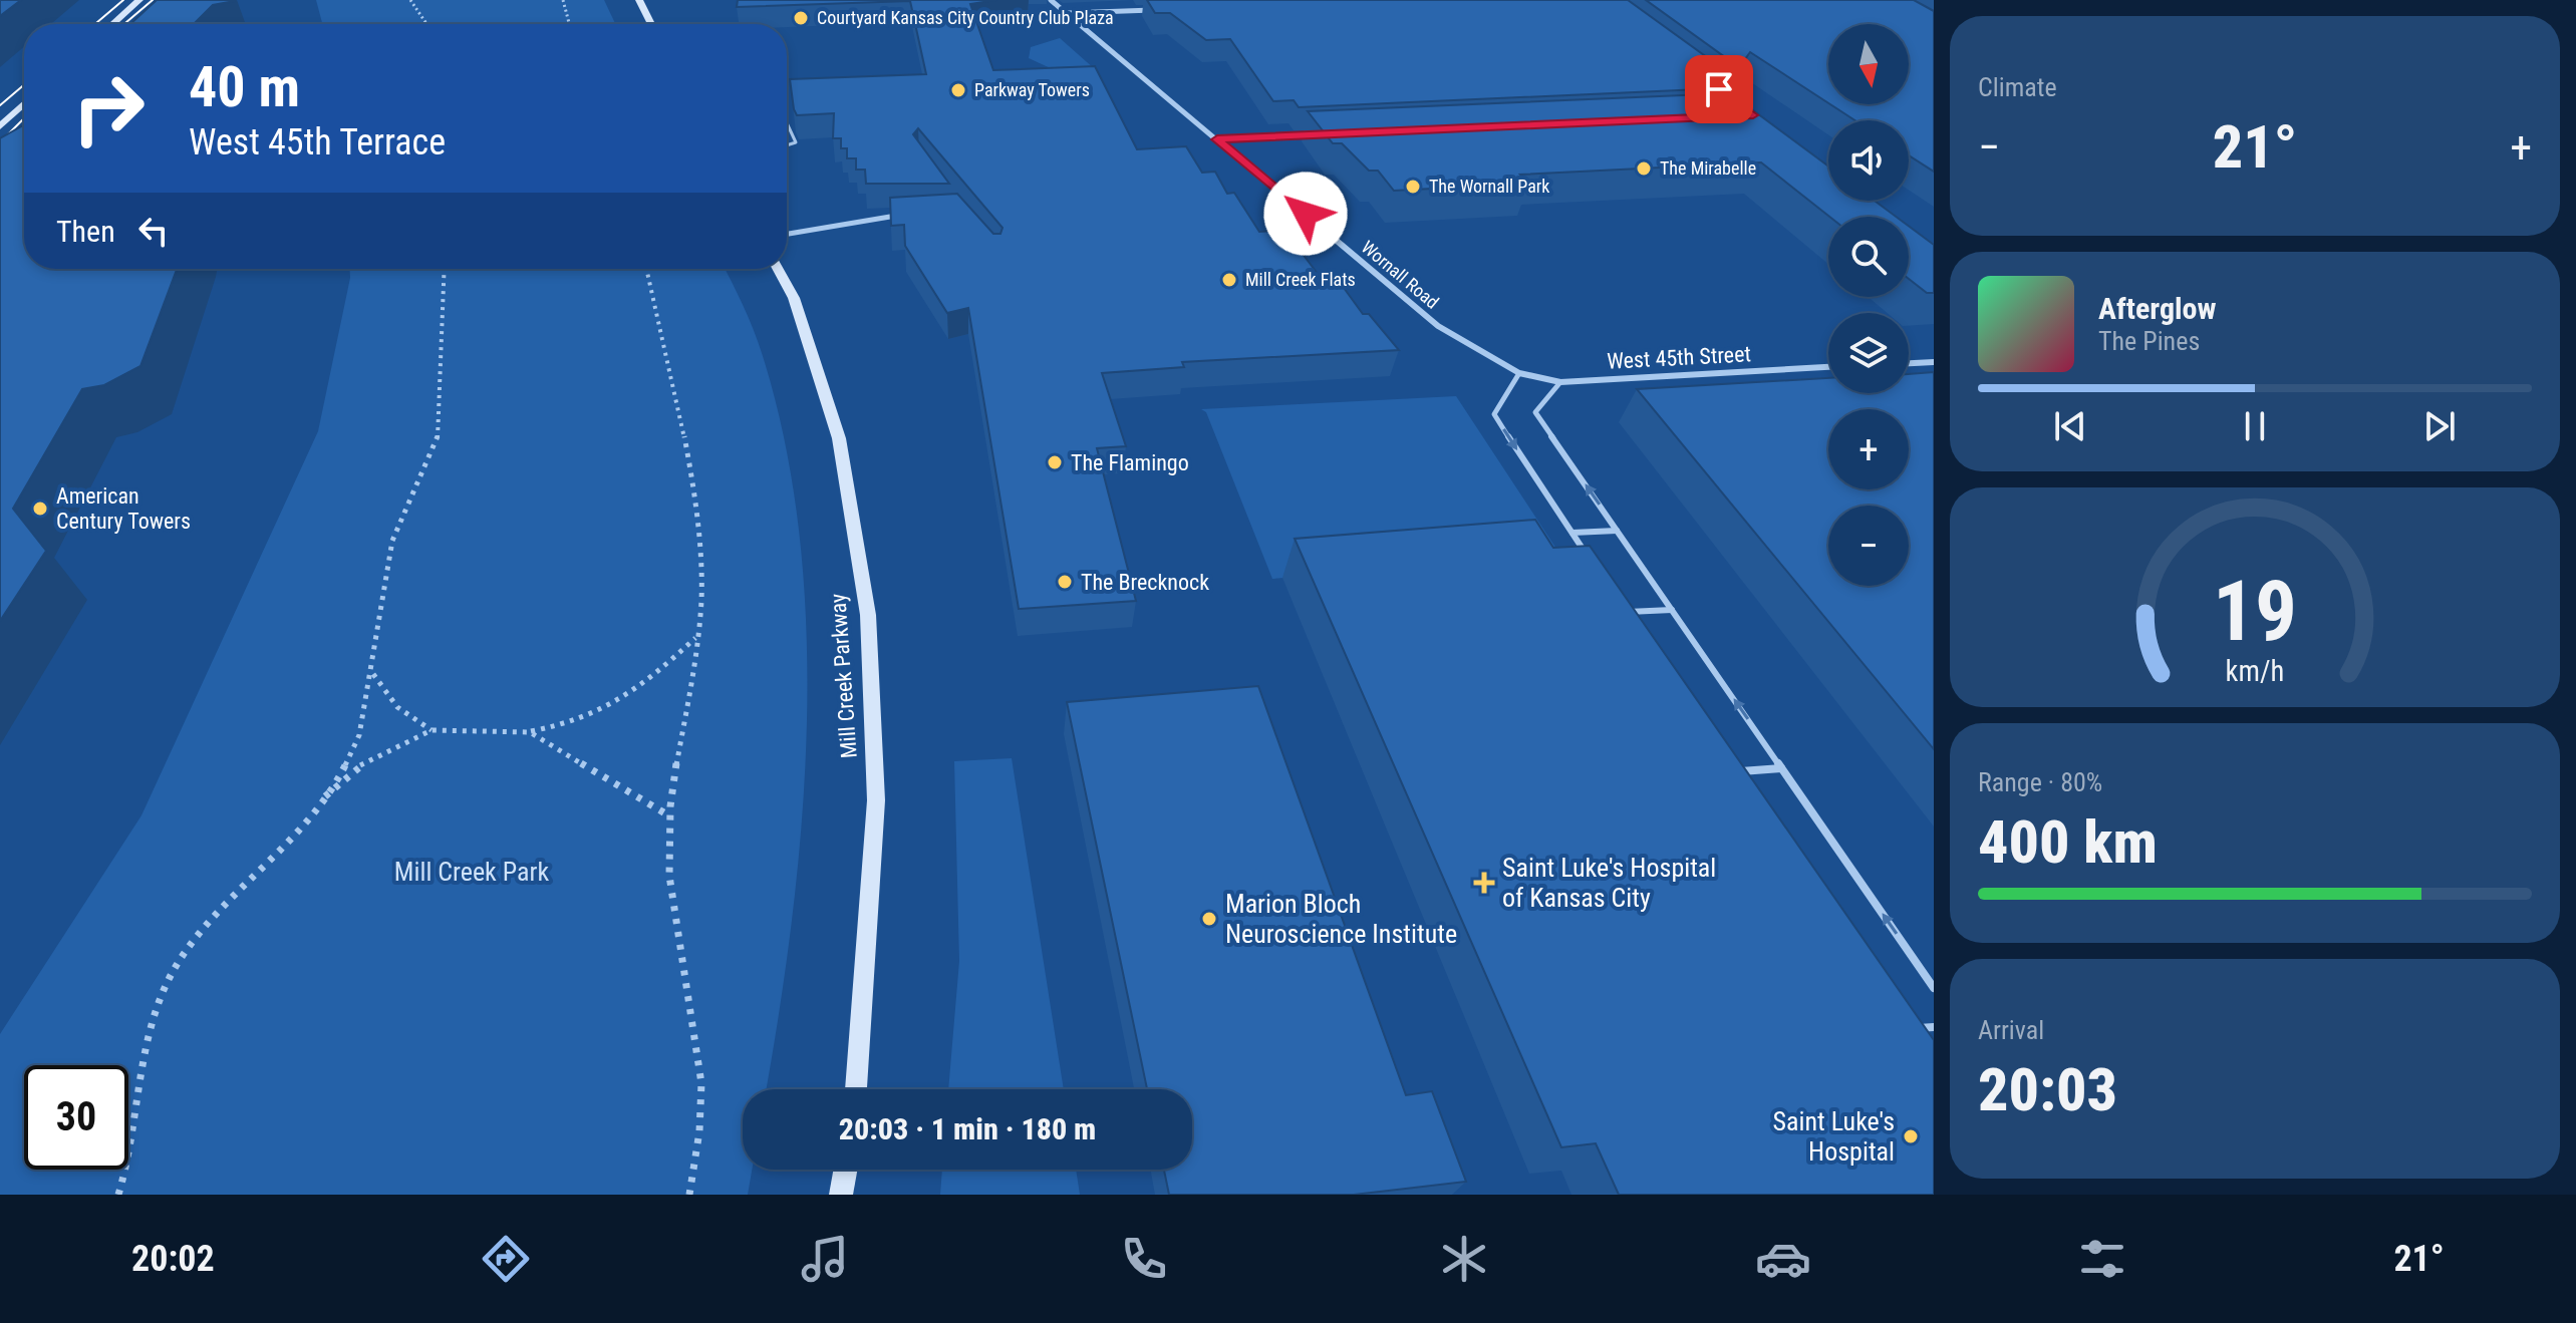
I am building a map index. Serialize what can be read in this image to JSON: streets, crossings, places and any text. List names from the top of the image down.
{
  "streets": {
    "main road": ["Mill Creek Parkway"],
    "street": ["Wornall Road", "West 45th Street"]
  },
  "crossings": [
    ["Wornall Road", "West 45th Street"]
  ],
  "parks": ["Mill Creek Park"],
  "places": {
    "other": [
      "Courtyard Kansas City Country Club Plaza",
      "Parkway Towers",
      "The Mirabelle",
      "The Wornall Park",
      "Mill Creek Flats",
      "The Flamingo",
      "American Century Towers",
      "The Brecknock",
      "Marion Bloch Neuroscience Institute",
      "Saint Luke's Hospital"
    ],
    "health": ["Saint Luke's Hospital of Kansas City"]
  },
  "north": "bottom",
  "page": {
    "tile": [
      "Climate",
      ["Range · 80%", "400 km"],
      ["Arrival", "20:03"]
    ],
    "map_buttons": ["+", "−"],
    "turn": ["40 m", "West 45th Terrace"],
    "heat": ["−", "21°", "+"],
    "then": "Then",
    "song": ["Afterglow", "The Pines"],
    "limit": "30",
    "trip": "20:03 · 1 min · 180 m",
    "tabs": ["20:02", "21°"],
    "gauge": ["19", "km/h"]
  }
}
